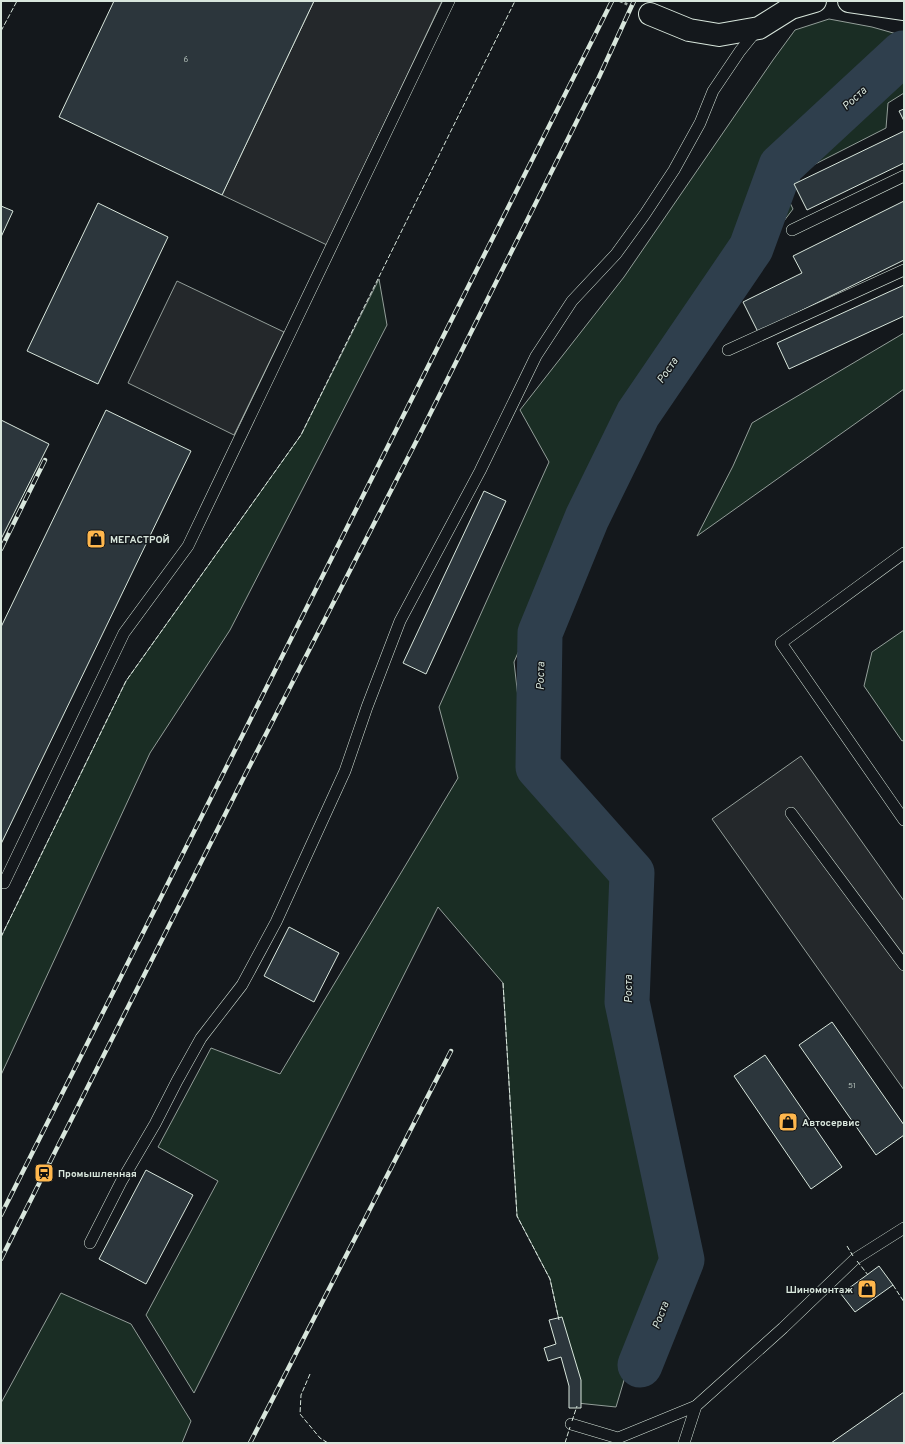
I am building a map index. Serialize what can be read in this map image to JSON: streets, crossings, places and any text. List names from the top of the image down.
{
  "water": ["Роста"],
  "places": {
    "shop": ["МЕГАСТРОЙ", "Автосервис", "Шиномонтаж"],
    "station": ["Промышленная"]
  },
  "house_numbers": ["6", "51"]
}
